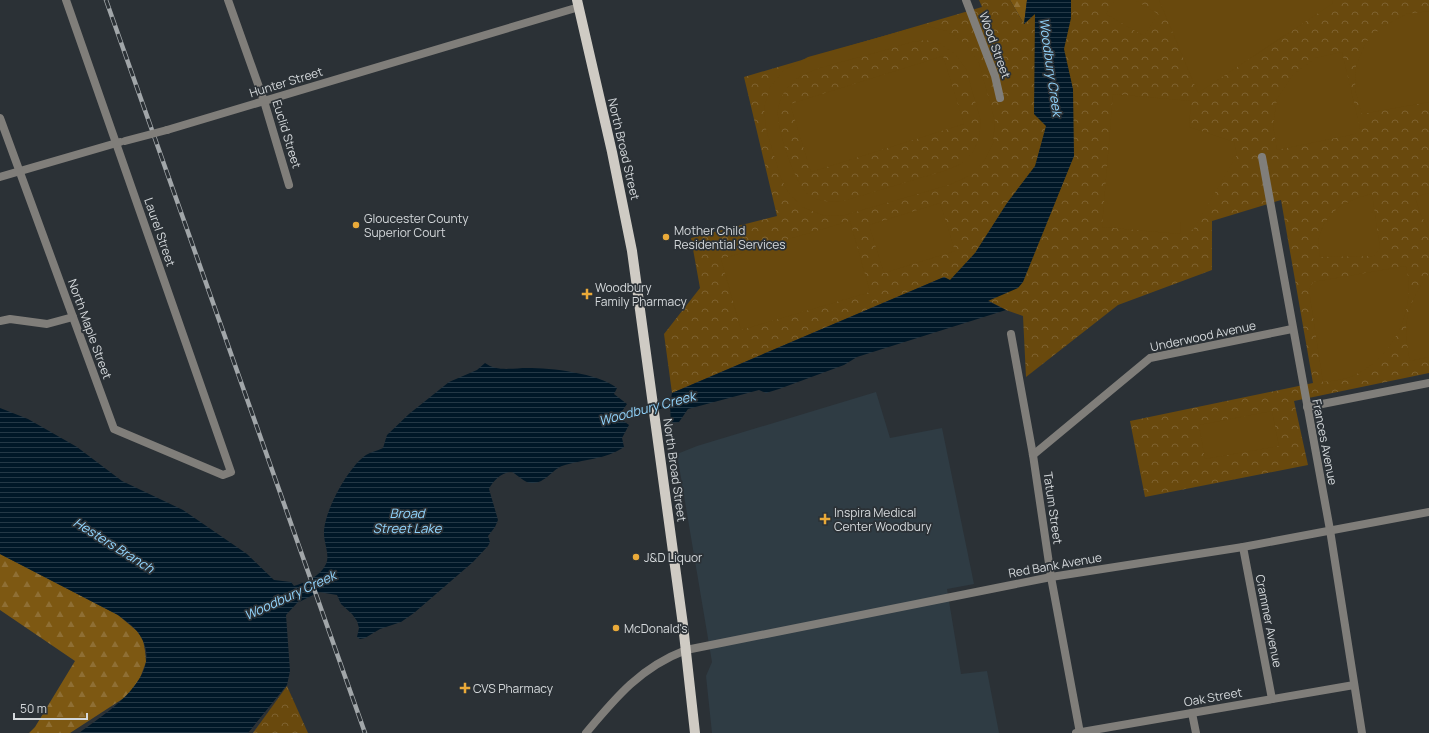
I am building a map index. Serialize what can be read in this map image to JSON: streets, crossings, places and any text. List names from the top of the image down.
{
  "streets": {
    "main road": ["North Broad Street"],
    "street": [
      "Wood Street",
      "Hunter Street",
      "Euclid Street",
      "Laurel Street",
      "North Maple Street",
      "Underwood Avenue",
      "Frances Avenue",
      "Tatum Street",
      "Red Bank Avenue",
      "Crammer Avenue",
      "Oak Street"
    ]
  },
  "crossings": [
    ["Hunter Street", "Euclid Street"],
    ["Hunter Street", "North Broad Street"],
    ["Hunter Street", "Laurel Street"],
    ["Hunter Street", "North Maple Street"],
    ["North Broad Street", "Red Bank Avenue"],
    ["Laurel Street", "North Maple Street"],
    ["Underwood Avenue", "Frances Avenue"],
    ["Underwood Avenue", "Tatum Street"],
    ["Frances Avenue", "Red Bank Avenue"],
    ["Frances Avenue", "Oak Street"],
    ["Tatum Street", "Red Bank Avenue"],
    ["Tatum Street", "Oak Street"],
    ["Red Bank Avenue", "Crammer Avenue"],
    ["Crammer Avenue", "Oak Street"]
  ],
  "water": ["Woodbury Creek", "Broad Street Lake", "Hesters Branch"],
  "places": {
    "other": [
      "Gloucester County Superior Court",
      "Mother Child Residential Services",
      "J&D Liquor",
      "McDonald's"
    ],
    "health": ["Woodbury Family Pharmacy", "Inspira Medical Center Woodbury", "CVS Pharmacy"]
  },
  "scale_bar": "50 m"
}
